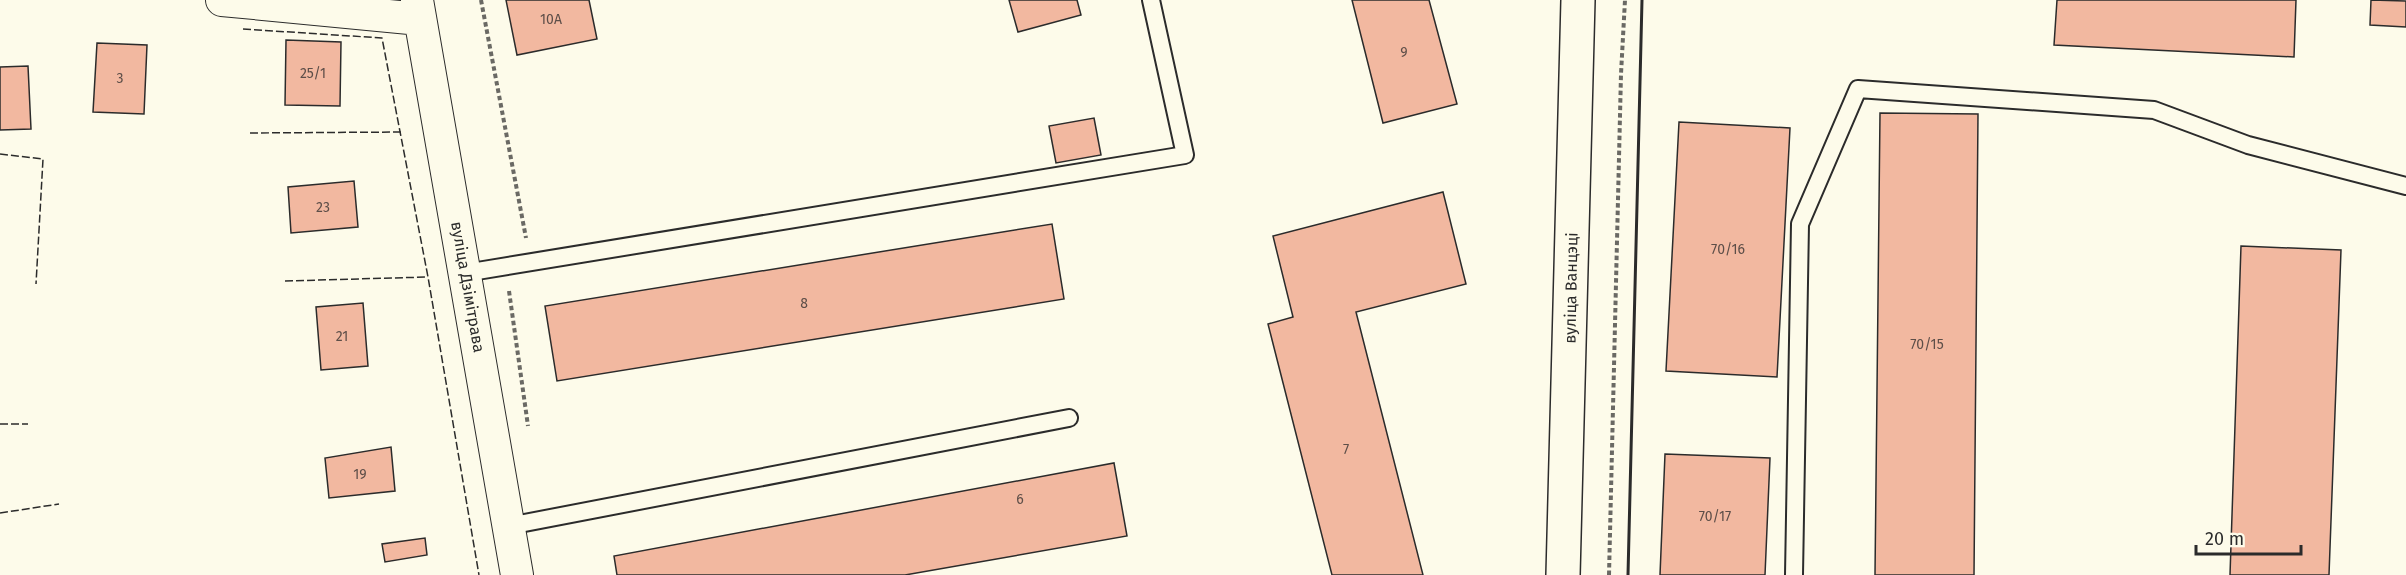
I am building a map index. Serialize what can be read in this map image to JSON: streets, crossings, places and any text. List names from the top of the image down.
{
  "streets": {
    "main road": ["вуліца Ванцэці"],
    "street": ["вуліца Дзімітрава"]
  },
  "house_numbers": [
    "10А",
    "9",
    "25/1",
    "3",
    "23",
    "70/16",
    "8",
    "21",
    "70/15",
    "7",
    "19",
    "6",
    "70/17"
  ],
  "scale_bar": "20 m"
}
